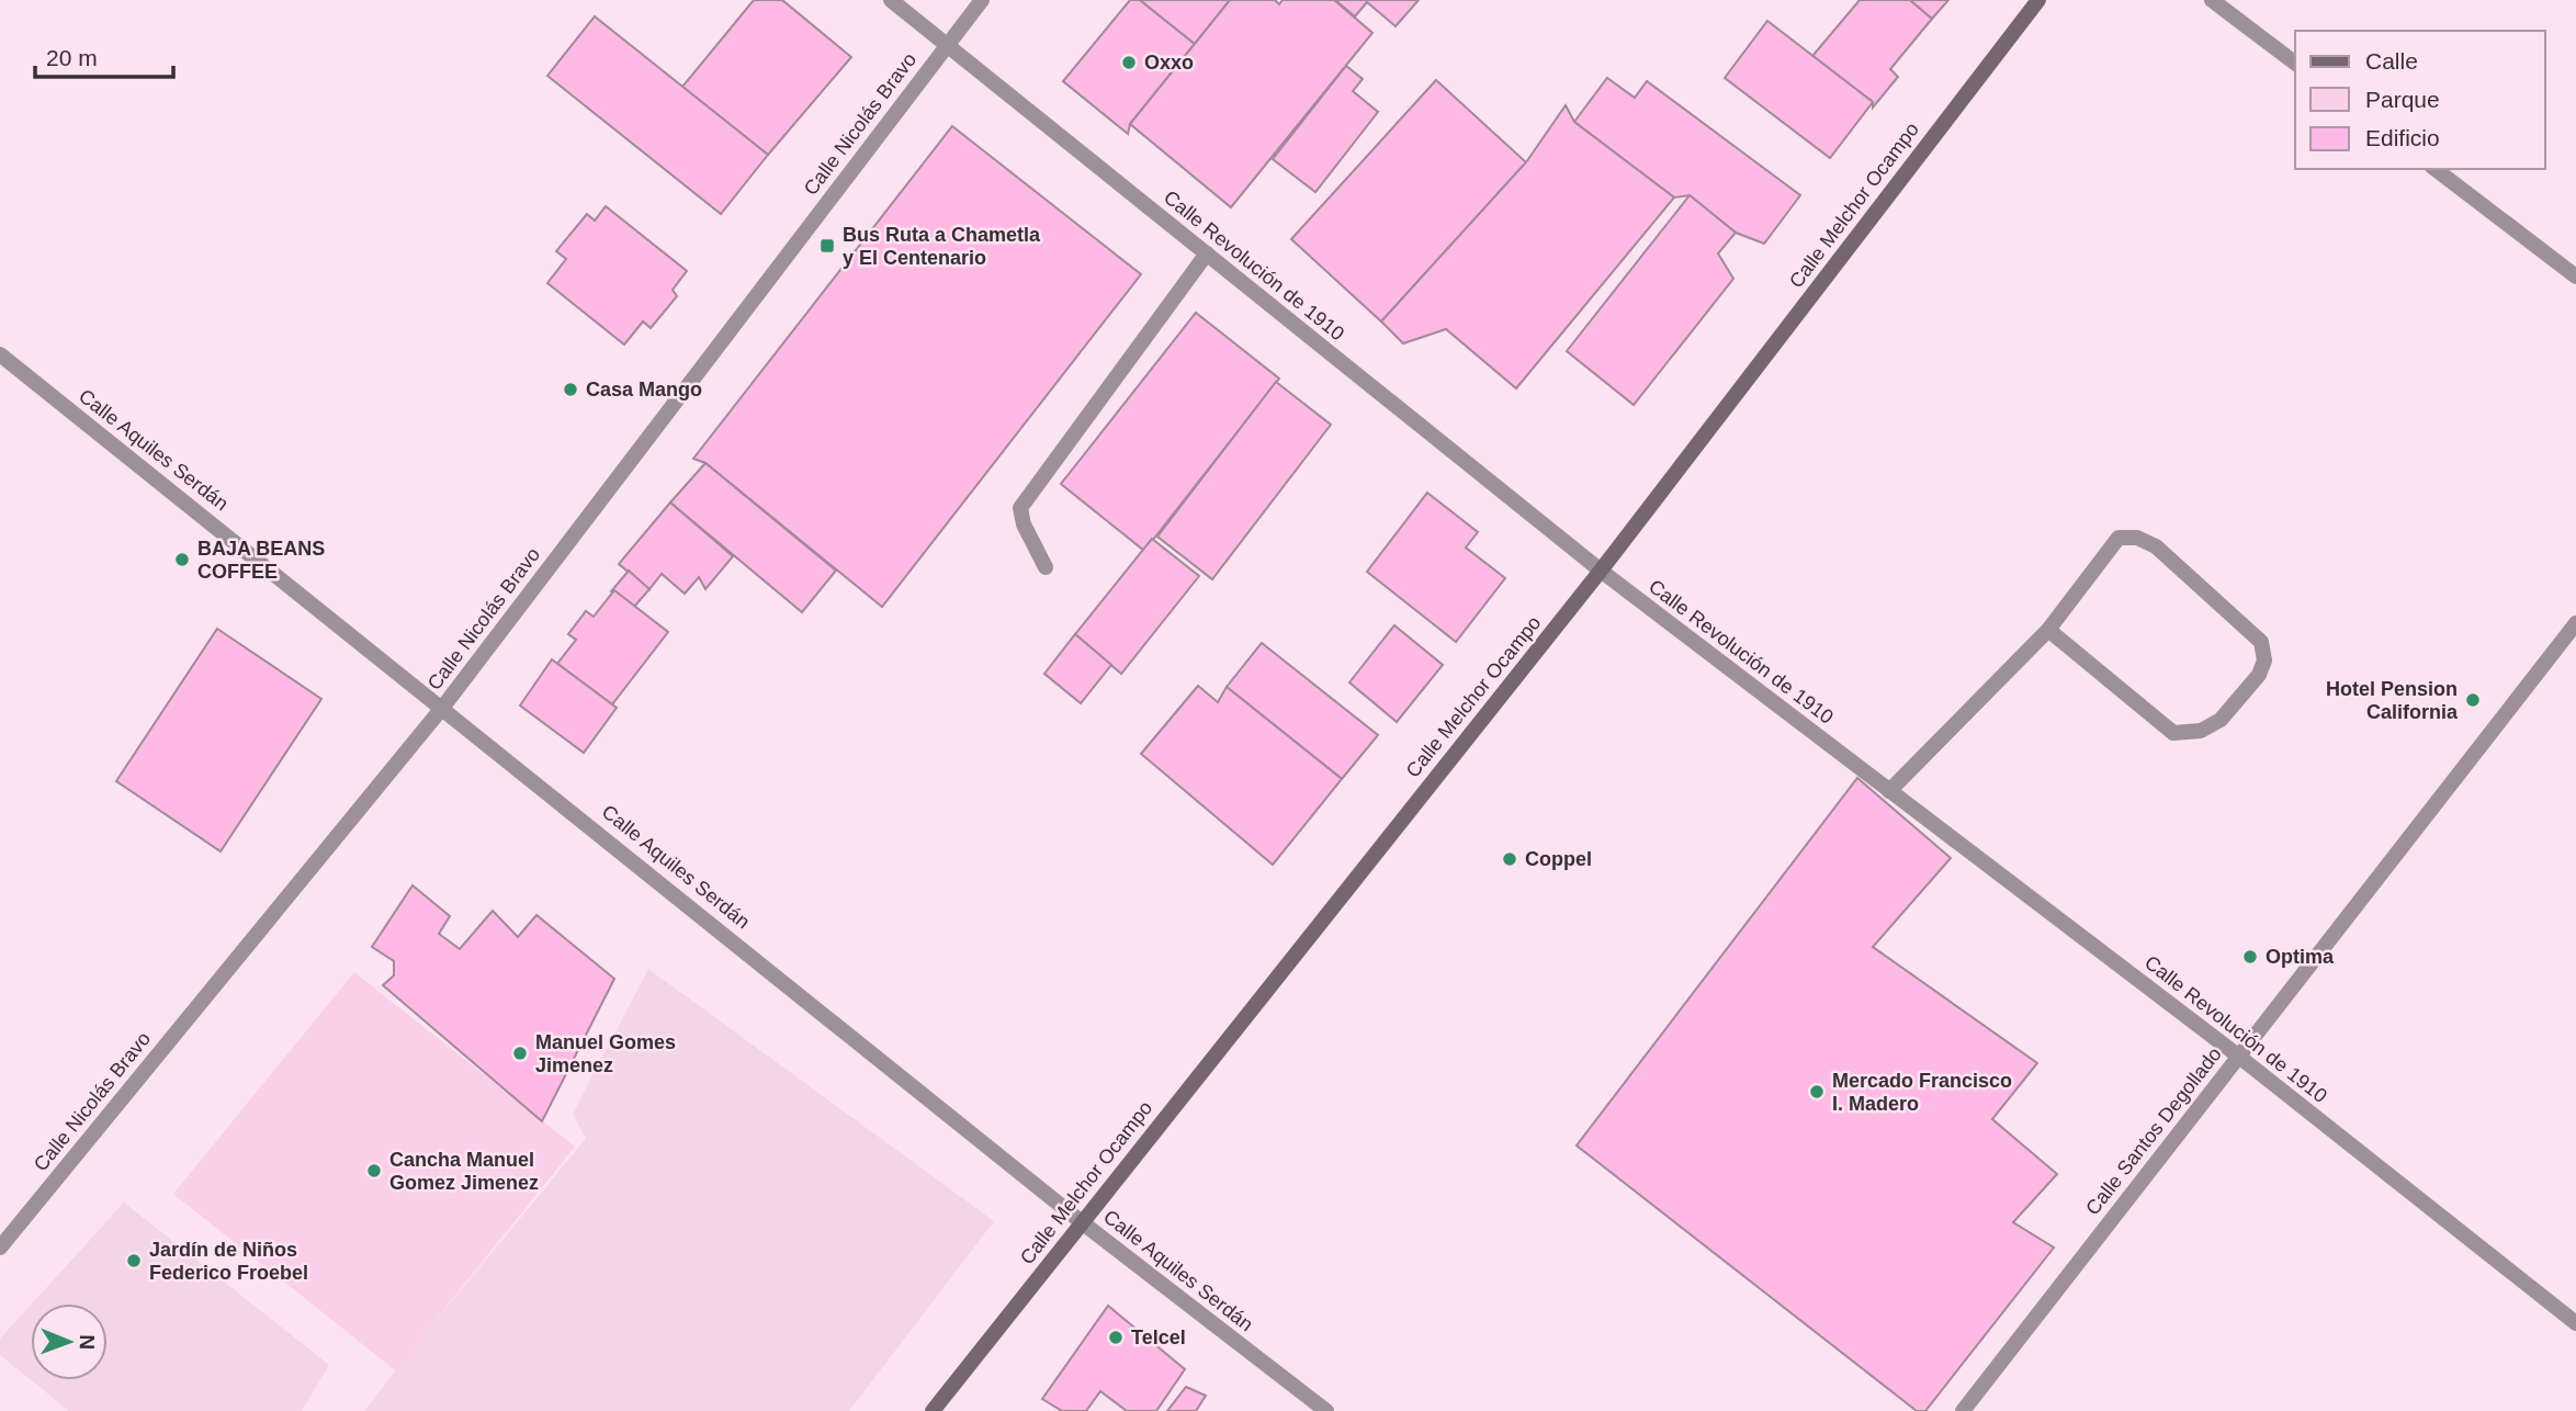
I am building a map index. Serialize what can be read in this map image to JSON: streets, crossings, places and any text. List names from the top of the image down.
{
  "streets": {
    "street": [
      "Calle Nicolás Bravo",
      "Calle Melchor Ocampo",
      "Calle Revolución de 1910",
      "Calle Aquiles Serdán",
      "Calle Santos Degollado"
    ]
  },
  "crossings": [
    ["Calle Nicolás Bravo", "Calle Revolución de 1910"],
    ["Calle Nicolás Bravo", "Calle Aquiles Serdán"],
    ["Calle Melchor Ocampo", "Calle Revolución de 1910"],
    ["Calle Melchor Ocampo", "Calle Aquiles Serdán"],
    ["Calle Revolución de 1910", "Calle Santos Degollado"]
  ],
  "places": {
    "other": [
      "Oxxo",
      "Casa Mango",
      "BAJA BEANS COFFEE",
      "Hotel Pension California",
      "Coppel",
      "Optima",
      "Manuel Gomes Jimenez",
      "Mercado Francisco I. Madero",
      "Cancha Manuel Gomez Jimenez",
      "Jardín de Niños Federico Froebel",
      "Telcel"
    ],
    "transit": ["Bus Ruta a Chametla y El Centenario"]
  },
  "legend": ["Calle", "Parque", "Edificio"],
  "scale_bar": "20 m",
  "north": "right"
}
